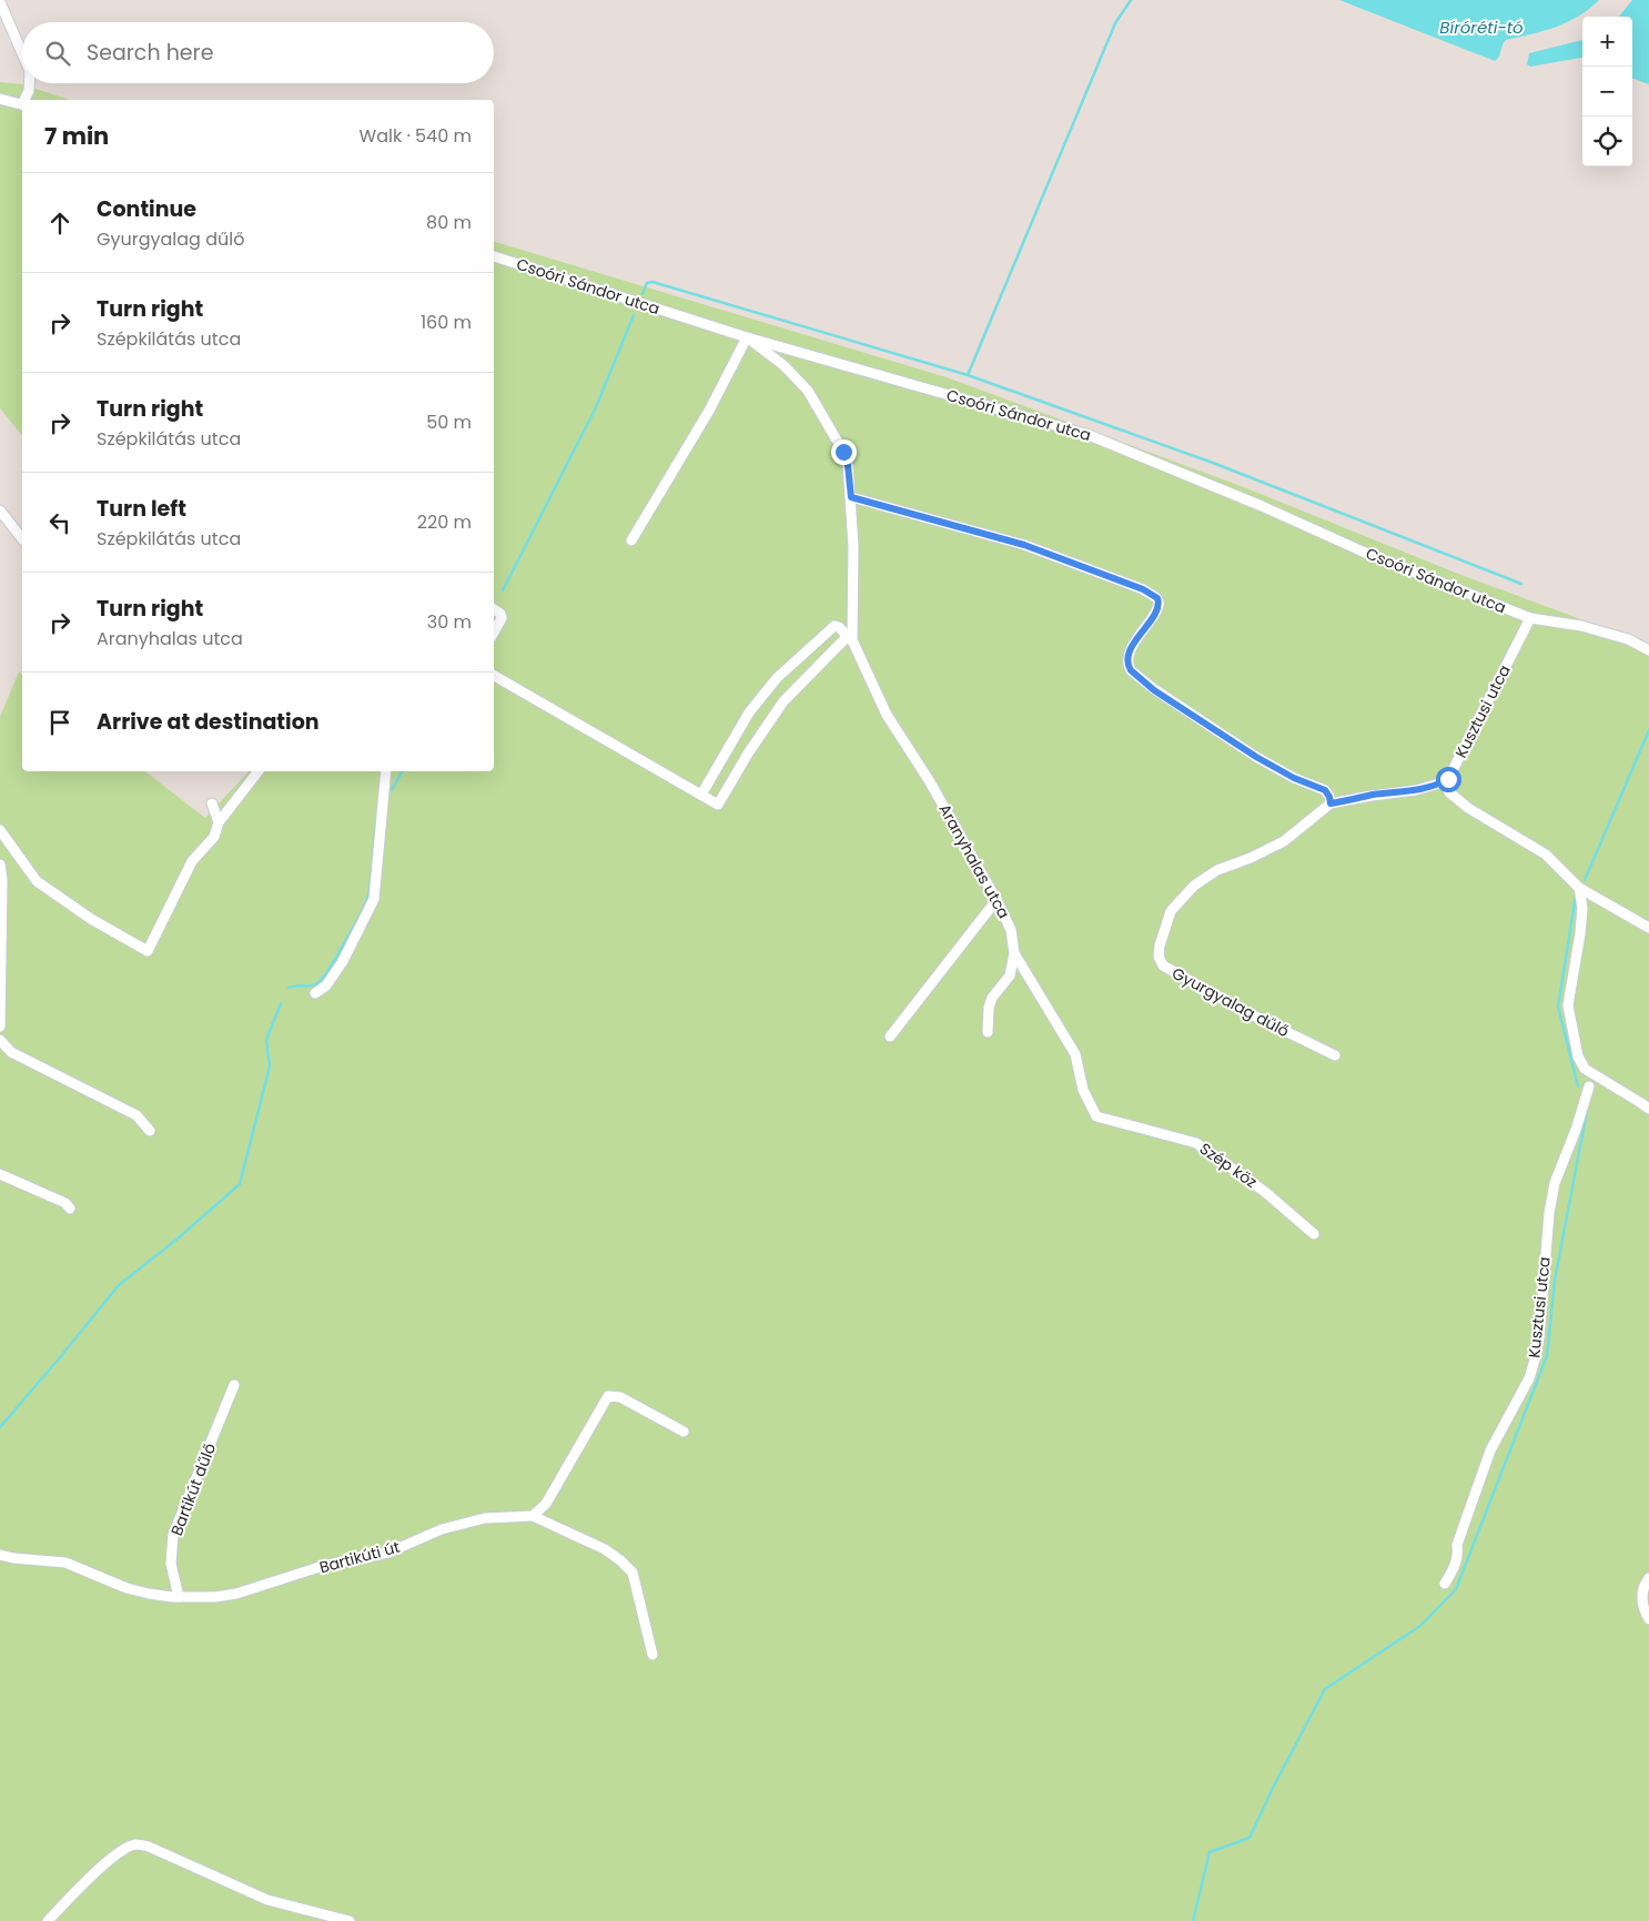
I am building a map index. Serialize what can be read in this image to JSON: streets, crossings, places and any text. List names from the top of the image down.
{
  "streets": {
    "street": [
      "Csoóri Sándor utca",
      "Kusztusi utca",
      "Aranyhalas utca",
      "Gyurgyalag dűlő",
      "Szép köz",
      "Bartikút dűlő",
      "Bartikúti út"
    ]
  },
  "crossings": [
    ["Csoóri Sándor utca", "Kusztusi utca"],
    ["Csoóri Sándor utca", "Aranyhalas utca"],
    ["Kusztusi utca", "Gyurgyalag dűlő"],
    ["Aranyhalas utca", "Szép köz"],
    ["Bartikút dűlő", "Bartikúti út"]
  ],
  "water": ["Bíróréti-tó"],
  "page": {
    "map_buttons": ["+", "−"],
    "search": "Search here",
    "heading": ["7 min", "Walk · 540 m"],
    "list": [
      ["Continue", "Gyurgyalag dűlő", "80 m"],
      ["Turn right", "Szépkilátás utca", "160 m"],
      ["Turn right", "Szépkilátás utca", "50 m"],
      ["Turn left", "Szépkilátás utca", "220 m"],
      ["Turn right", "Aranyhalas utca", "30 m"],
      "Arrive at destination"
    ]
  }
}
